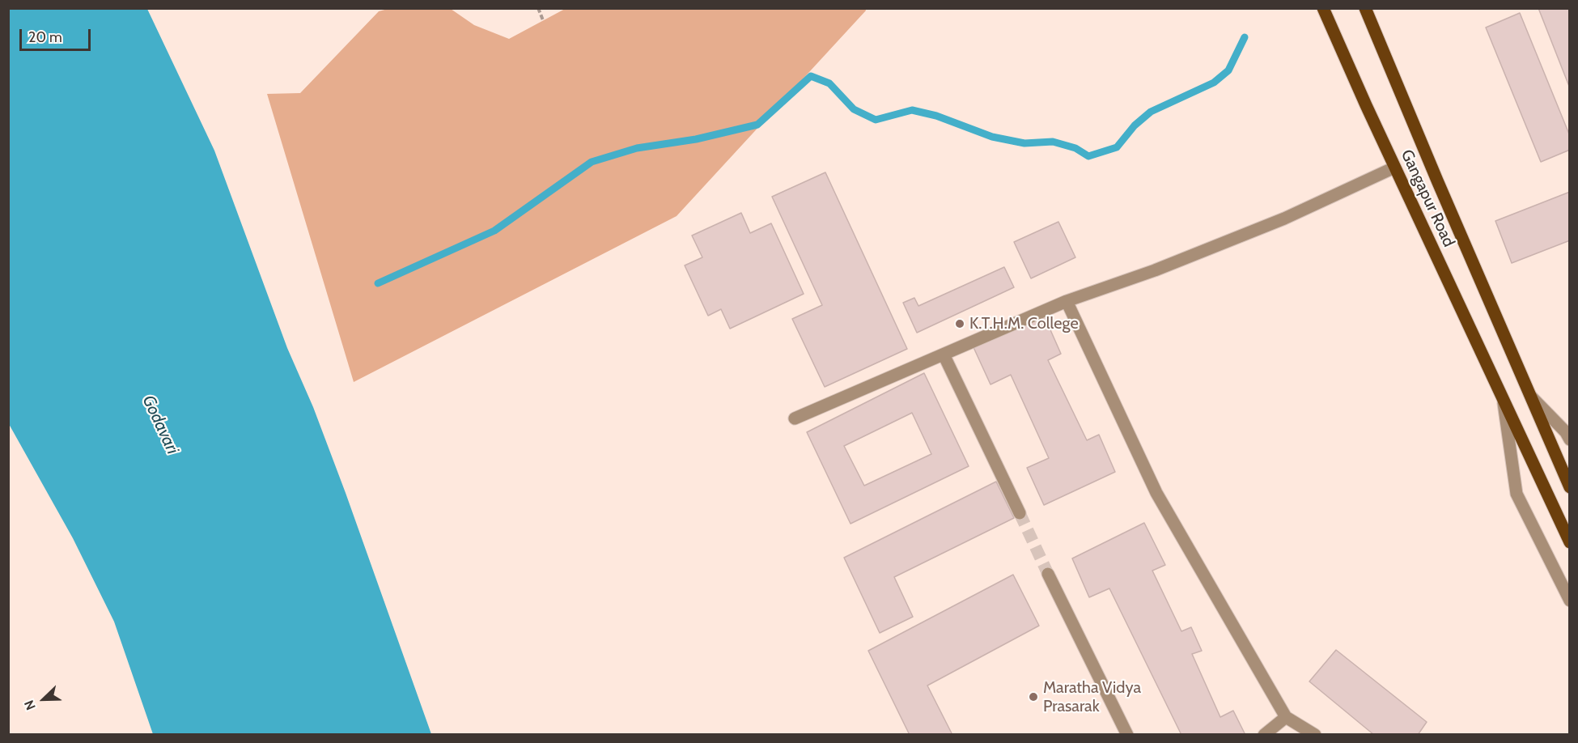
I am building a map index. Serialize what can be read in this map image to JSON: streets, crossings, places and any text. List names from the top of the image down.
{
  "streets": {
    "main road": ["Gangapur Road"]
  },
  "water": ["Godavari"],
  "places": ["K.T.H.M. College", "Maratha Vidya Prasarak"],
  "scale_bar": "20 m",
  "north": "bottom left"
}
